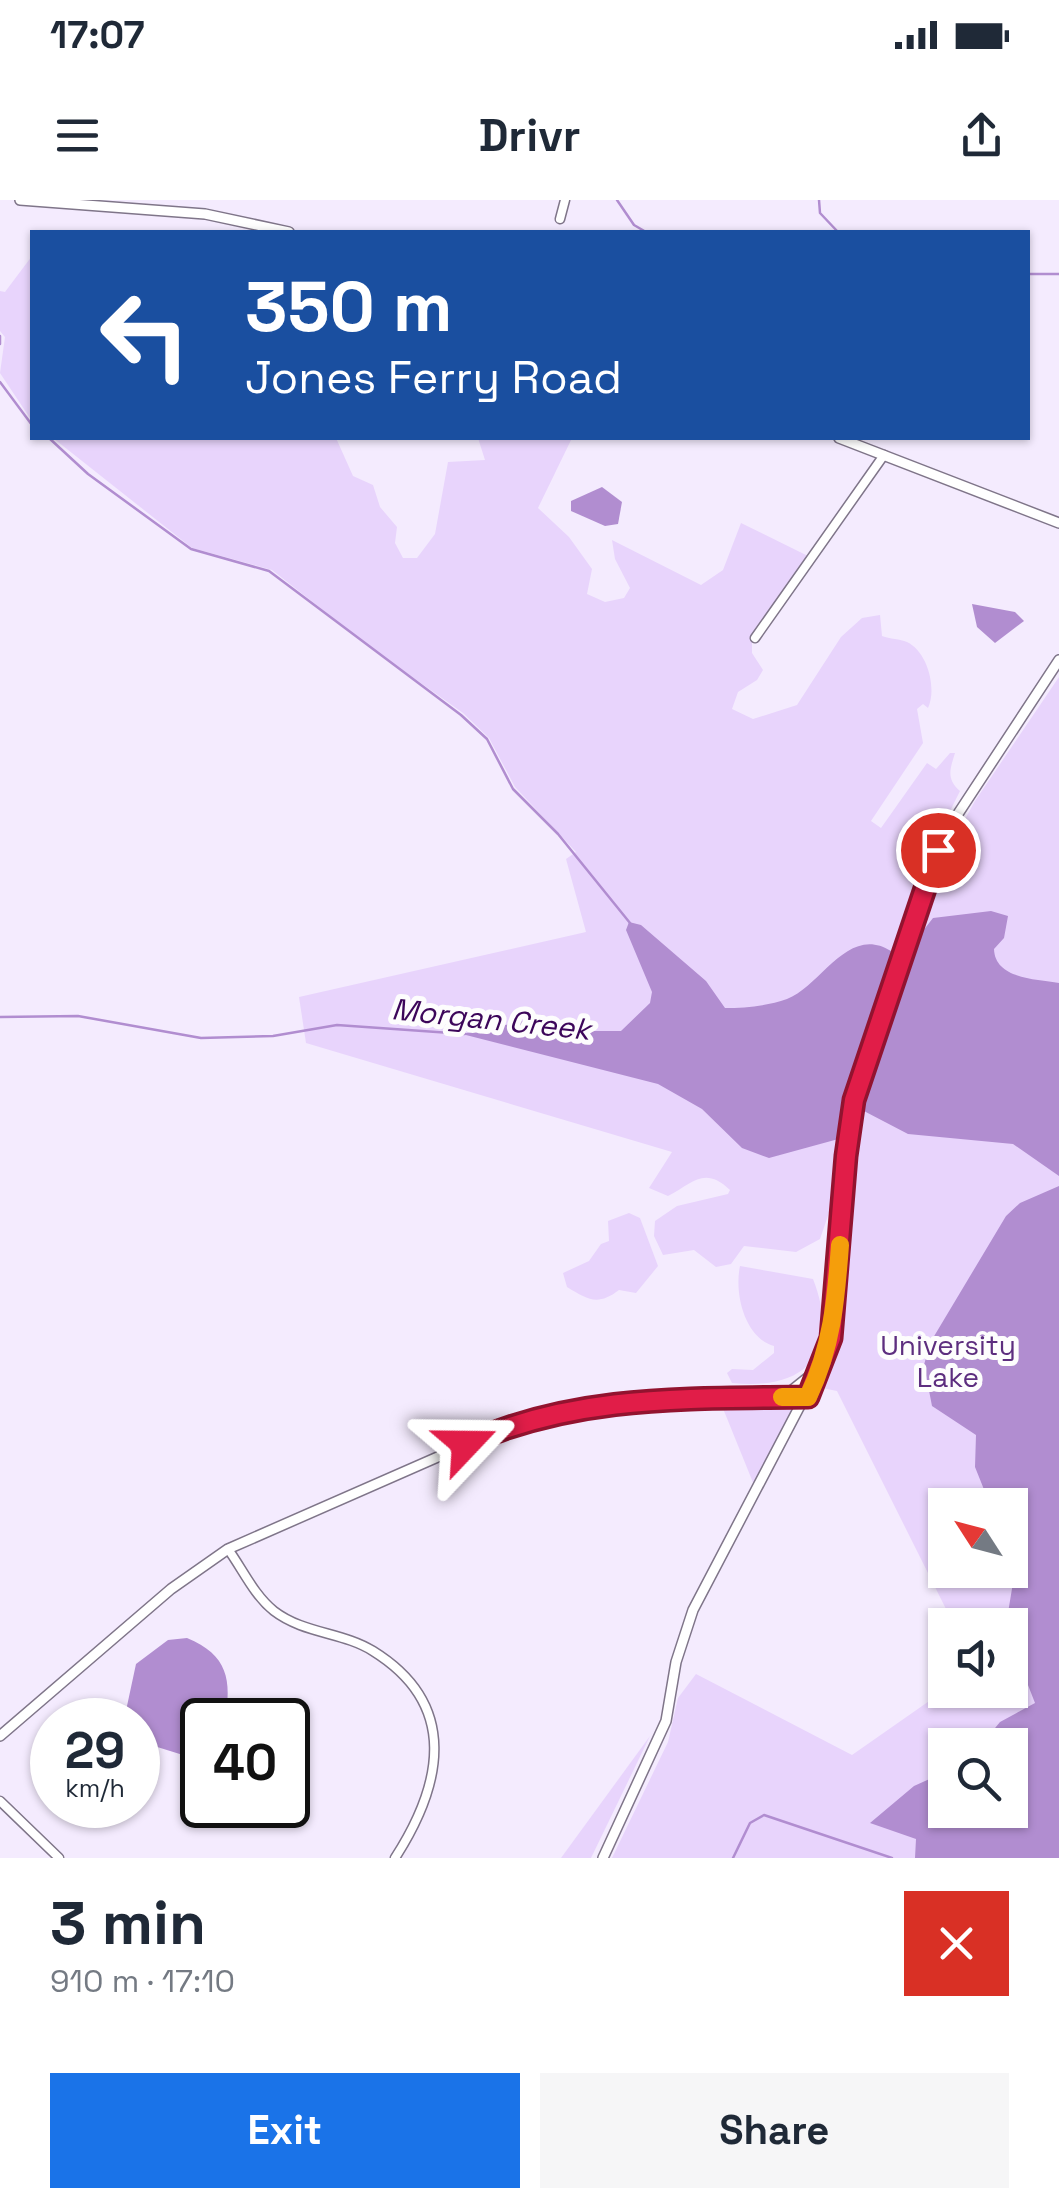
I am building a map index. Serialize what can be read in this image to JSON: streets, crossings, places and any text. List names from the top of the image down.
{
  "water": ["Morgan Creek"],
  "parks": ["University Lake"],
  "north": "top left",
  "page": {
    "status": "17:07",
    "header": "Drivr",
    "turn": ["350 m", "Jones Ferry Road"],
    "speed": "29 km/h",
    "limit": "40",
    "heading": ["3 min", "910 m · 17:10"],
    "buttons": ["Exit", "Share"]
  }
}
